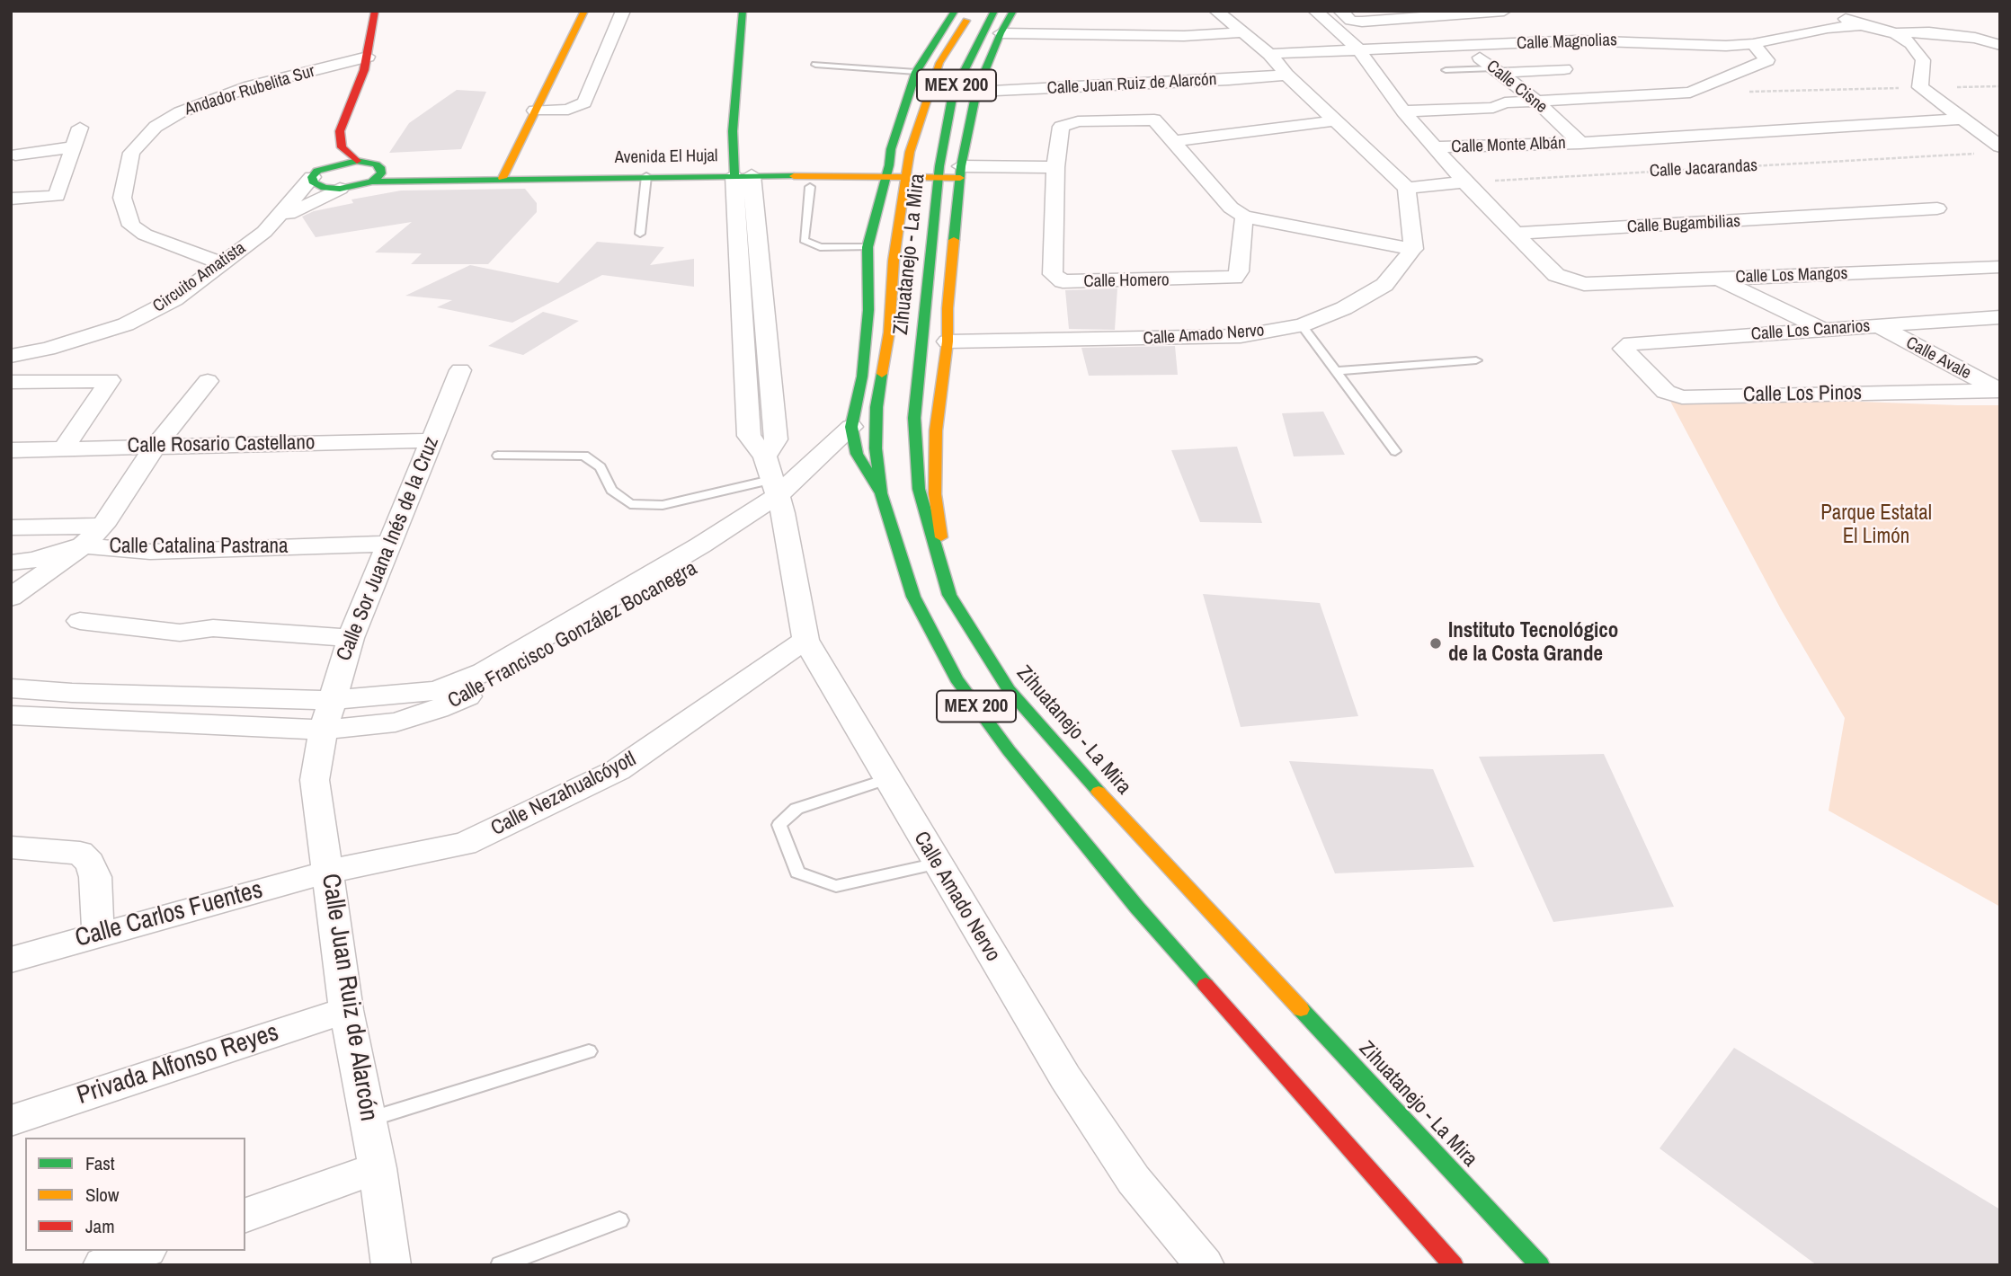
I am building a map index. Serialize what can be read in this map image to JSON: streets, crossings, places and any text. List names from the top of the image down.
{
  "streets": {
    "main road": ["MEX 200", "Avenida El Hujal", "Zihuatanejo - La Mira"],
    "street": [
      "Calle Magnolias",
      "Calle Juan Ruiz de Alarcón",
      "Calle Cisne",
      "Andador Rubelita Sur",
      "Calle Monte Albán",
      "Calle Bugambilias",
      "Calle Los Mangos",
      "Circuito Amatista",
      "Calle Homero",
      "Calle Los Canarios",
      "Calle Amado Nervo",
      "Calle Avale",
      "Calle Los Pinos",
      "Calle Rosario Castellano",
      "Calle Catalina Pastrana",
      "Calle Sor Juana Inés de la Cruz",
      "Calle Francisco González Bocanegra",
      "Calle Nezahualcóyotl",
      "Calle Carlos Fuentes",
      "Privada Alfonso Reyes"
    ],
    "path": ["Calle Jacarandas"]
  },
  "crossings": [
    ["Calle Juan Ruiz de Alarcón", "Calle Sor Juana Inés de la Cruz"],
    ["Calle Juan Ruiz de Alarcón", "Calle Francisco González Bocanegra"],
    ["Calle Juan Ruiz de Alarcón", "Calle Nezahualcóyotl"],
    ["Calle Juan Ruiz de Alarcón", "Calle Carlos Fuentes"],
    ["Calle Juan Ruiz de Alarcón", "Privada Alfonso Reyes"],
    ["Calle Cisne", "Calle Monte Albán"],
    ["Andador Rubelita Sur", "Circuito Amatista"],
    ["Avenida El Hujal", "Zihuatanejo - La Mira"],
    ["Avenida El Hujal", "Circuito Amatista"],
    ["Avenida El Hujal", "Calle Amado Nervo"],
    ["Calle Bugambilias", "Calle Los Mangos"],
    ["Calle Los Canarios", "Calle Avale"],
    ["Calle Los Canarios", "Calle Los Pinos"],
    ["Calle Amado Nervo", "Calle Francisco González Bocanegra"],
    ["Calle Amado Nervo", "Calle Nezahualcóyotl"],
    ["Calle Avale", "Calle Los Pinos"],
    ["Calle Rosario Castellano", "Calle Sor Juana Inés de la Cruz"],
    ["Calle Catalina Pastrana", "Calle Sor Juana Inés de la Cruz"],
    ["Calle Sor Juana Inés de la Cruz", "Calle Francisco González Bocanegra"],
    ["Calle Nezahualcóyotl", "Calle Carlos Fuentes"]
  ],
  "parks": ["Parque Estatal El Limón"],
  "places": ["Instituto Tecnológico de la Costa Grande"],
  "legend": ["Fast", "Slow", "Jam"]
}
